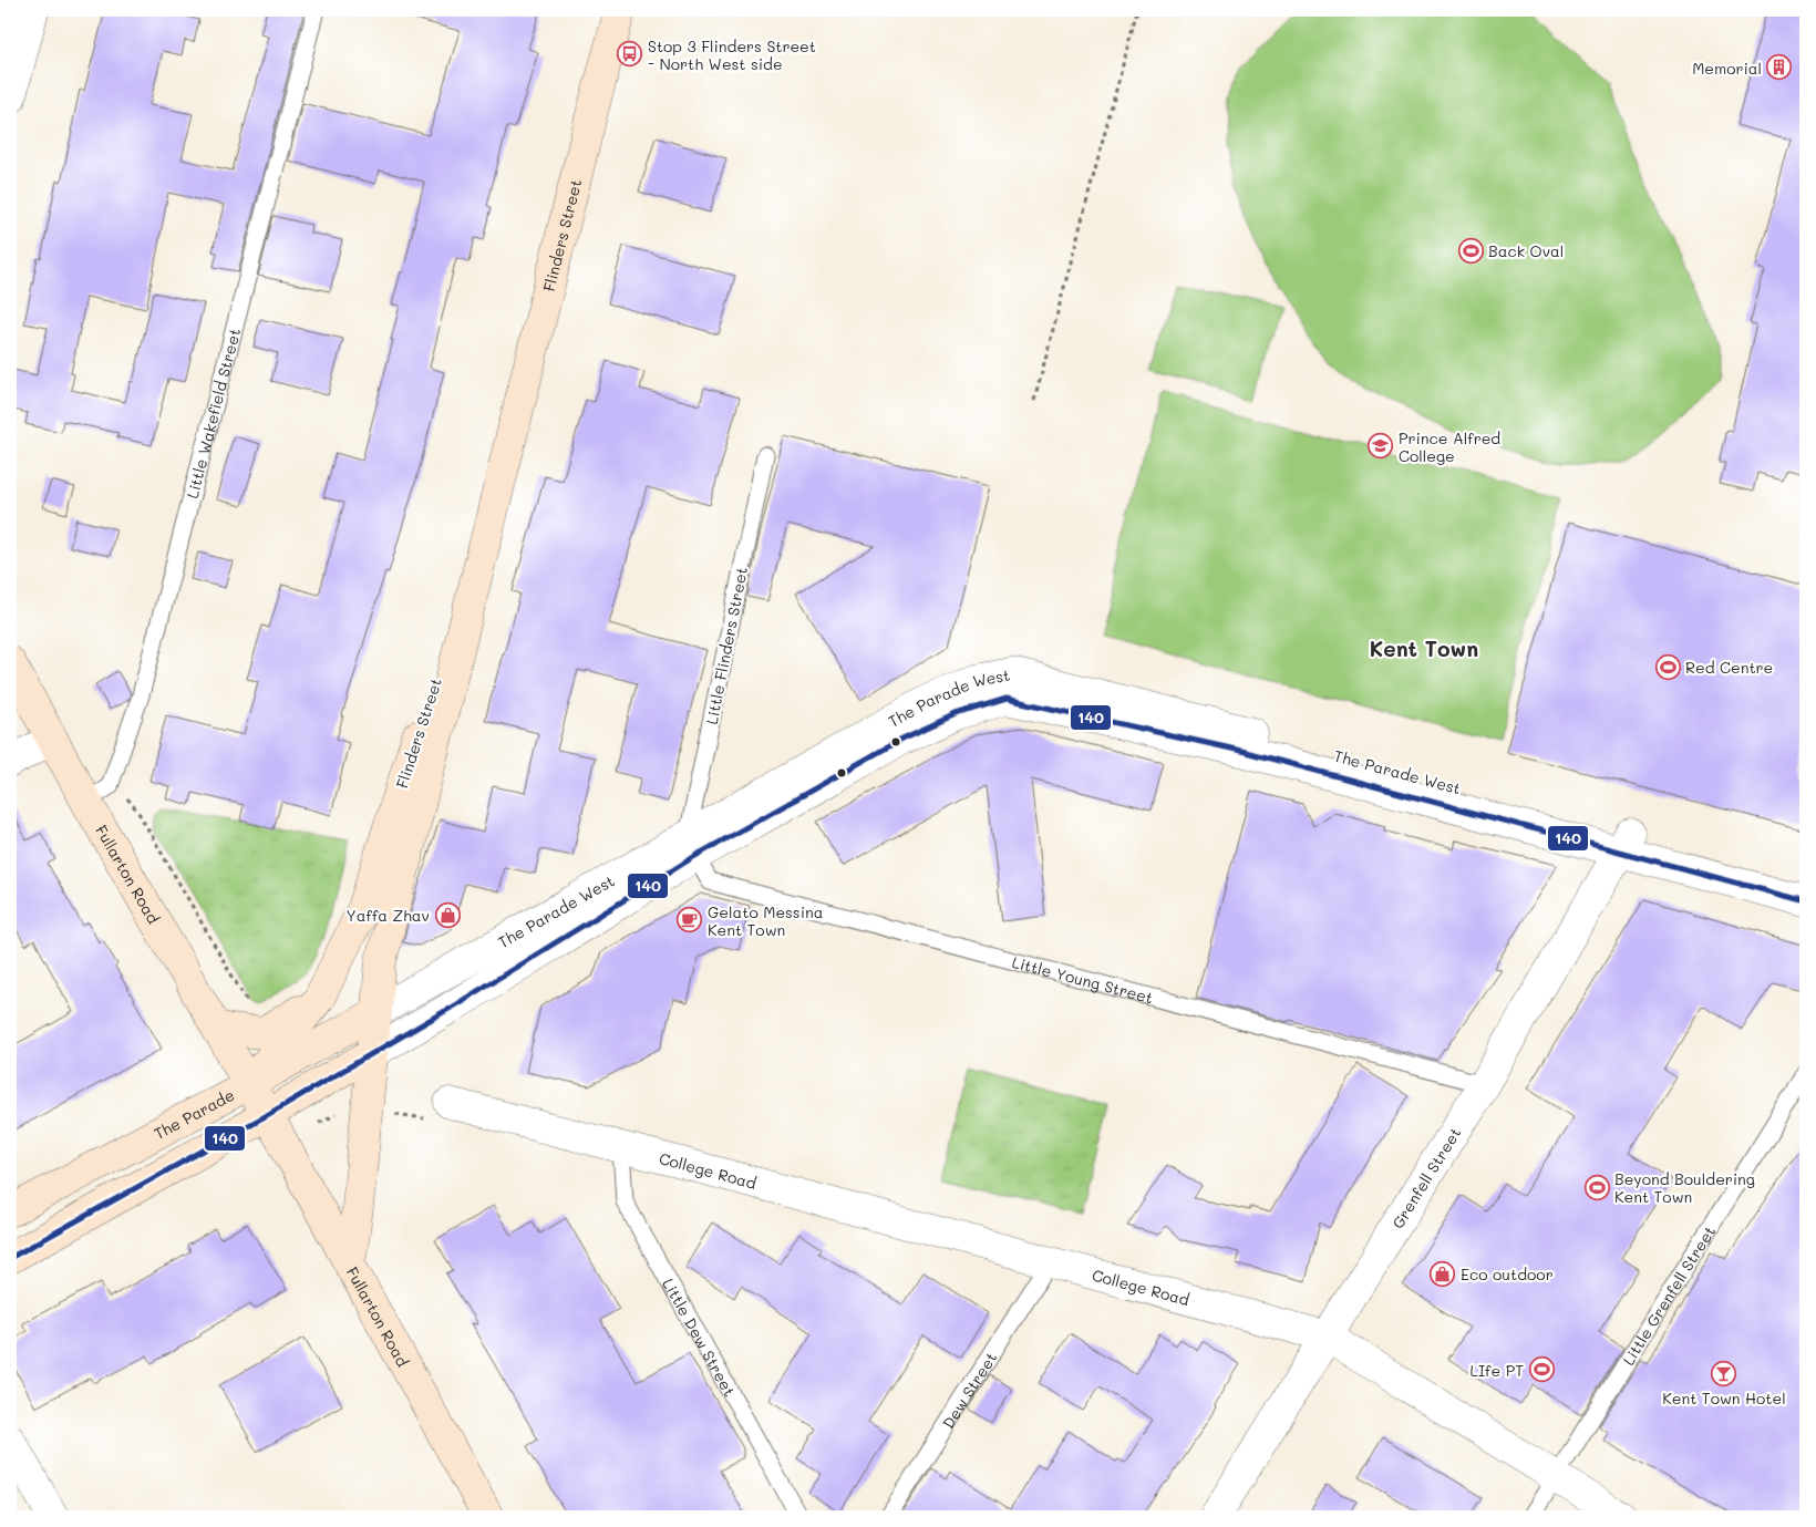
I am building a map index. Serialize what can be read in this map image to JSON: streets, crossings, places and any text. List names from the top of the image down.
{
  "streets": {
    "main road": ["Flinders Street", "Fullarton Road", "The Parade"],
    "street": ["The Parade West", "College Road", "Grenfell Street"],
    "lane": [
      "Little Wakefield Street",
      "Little Flinders Street",
      "Little Young Street",
      "Little Grenfell Street",
      "Little Dew Street",
      "Dew Street"
    ]
  },
  "crossings": [
    ["Flinders Street", "The Parade West"],
    ["Flinders Street", "Fullarton Road"],
    ["Flinders Street", "The Parade"],
    ["Little Wakefield Street", "Fullarton Road"],
    ["Little Flinders Street", "The Parade West"],
    ["Little Flinders Street", "Little Young Street"],
    ["The Parade West", "Little Young Street"],
    ["The Parade West", "The Parade"],
    ["The Parade West", "Grenfell Street"],
    ["Fullarton Road", "The Parade"],
    ["Little Young Street", "Grenfell Street"],
    ["College Road", "Grenfell Street"],
    ["College Road", "Little Grenfell Street"],
    ["College Road", "Little Dew Street"],
    ["College Road", "Dew Street"]
  ],
  "districts": ["Kent Town"],
  "places": {
    "bus stop": ["Stop 3 Flinders Street - North West side"],
    "building": ["Memorial"],
    "sports": [
      "Back Oval",
      "Red Centre",
      "Beyond Bouldering Kent Town",
      "LIfe PT"
    ],
    "school or university": ["Prince Alfred College"],
    "shop": ["Yaffa Zhav", "Eco outdoor"],
    "cafe": ["Gelato Messina Kent Town"],
    "bar": ["Kent Town Hotel"]
  },
  "lines": ["transit line 140"]
}
